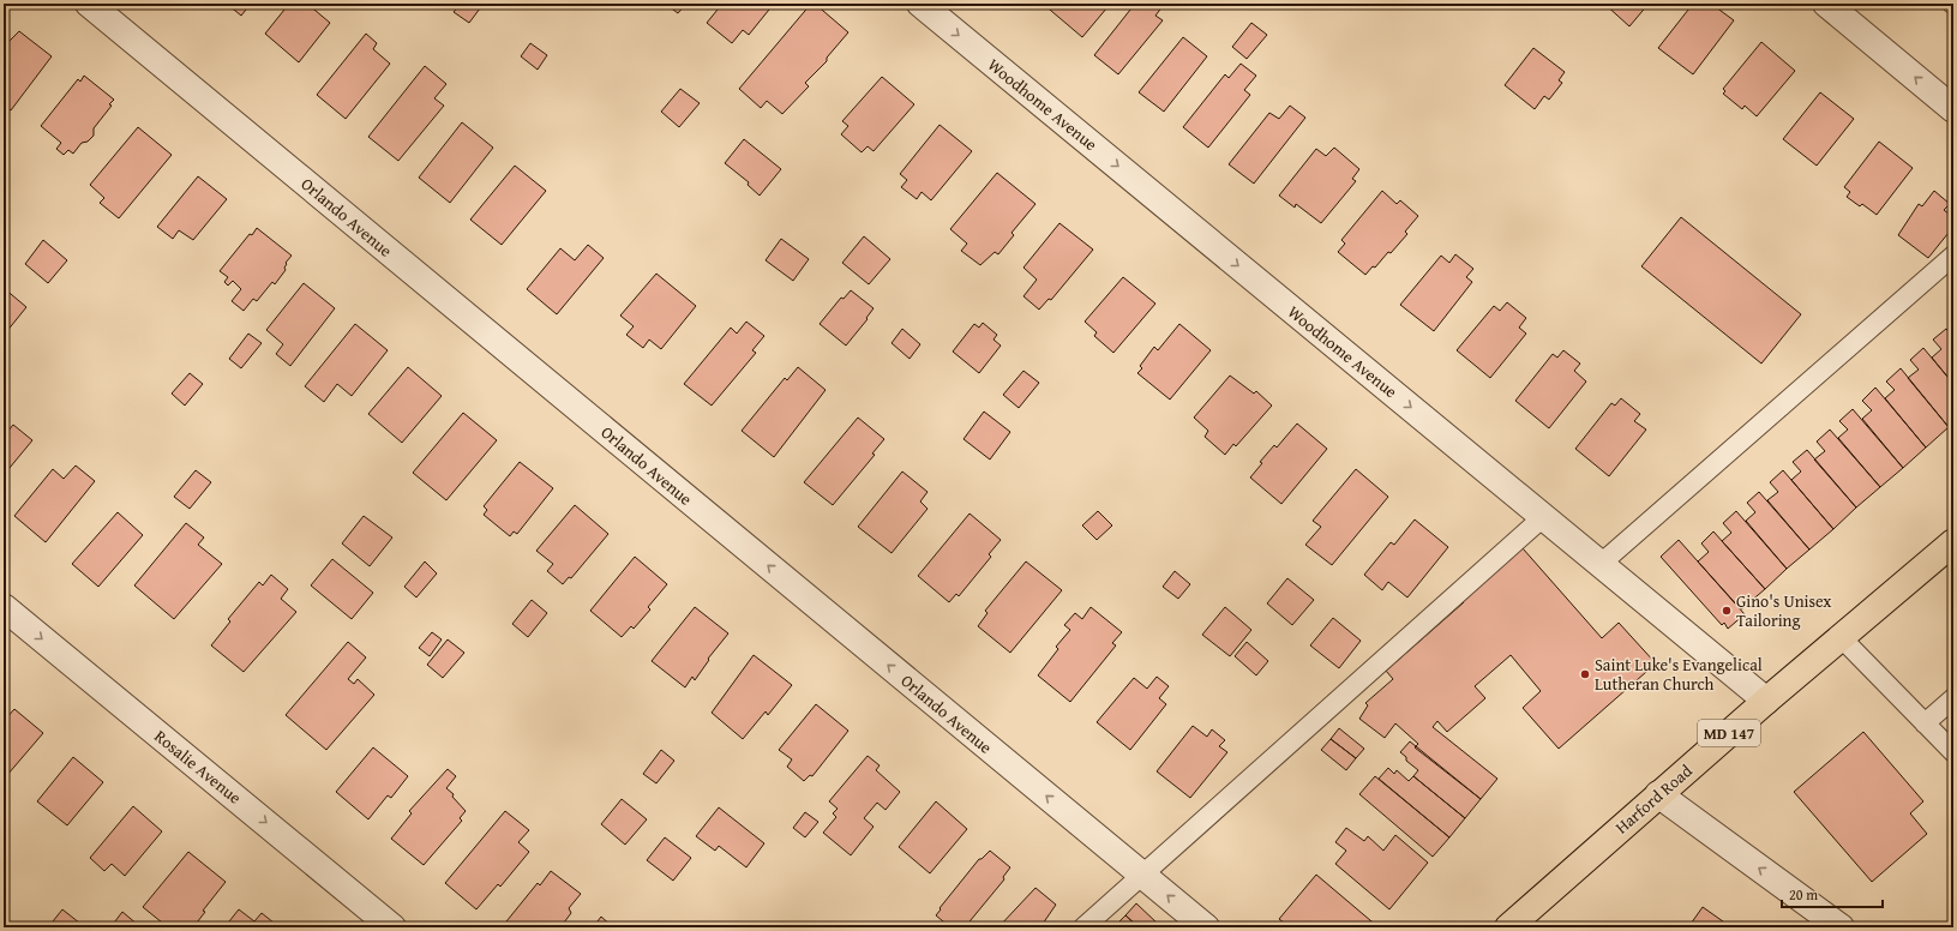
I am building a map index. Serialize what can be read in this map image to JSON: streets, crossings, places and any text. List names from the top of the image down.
{
  "streets": {
    "main road": ["MD 147", "Harford Road"],
    "street": ["Woodhome Avenue", "Orlando Avenue", "Rosalie Avenue"]
  },
  "crossings": [
    ["Woodhome Avenue", "Harford Road"]
  ],
  "one_way": ["Woodhome Avenue", "Orlando Avenue", "Rosalie Avenue"],
  "places": ["Gino's Unisex Tailoring", "Saint Luke's Evangelical Lutheran Church"],
  "scale_bar": "20 m"
}
